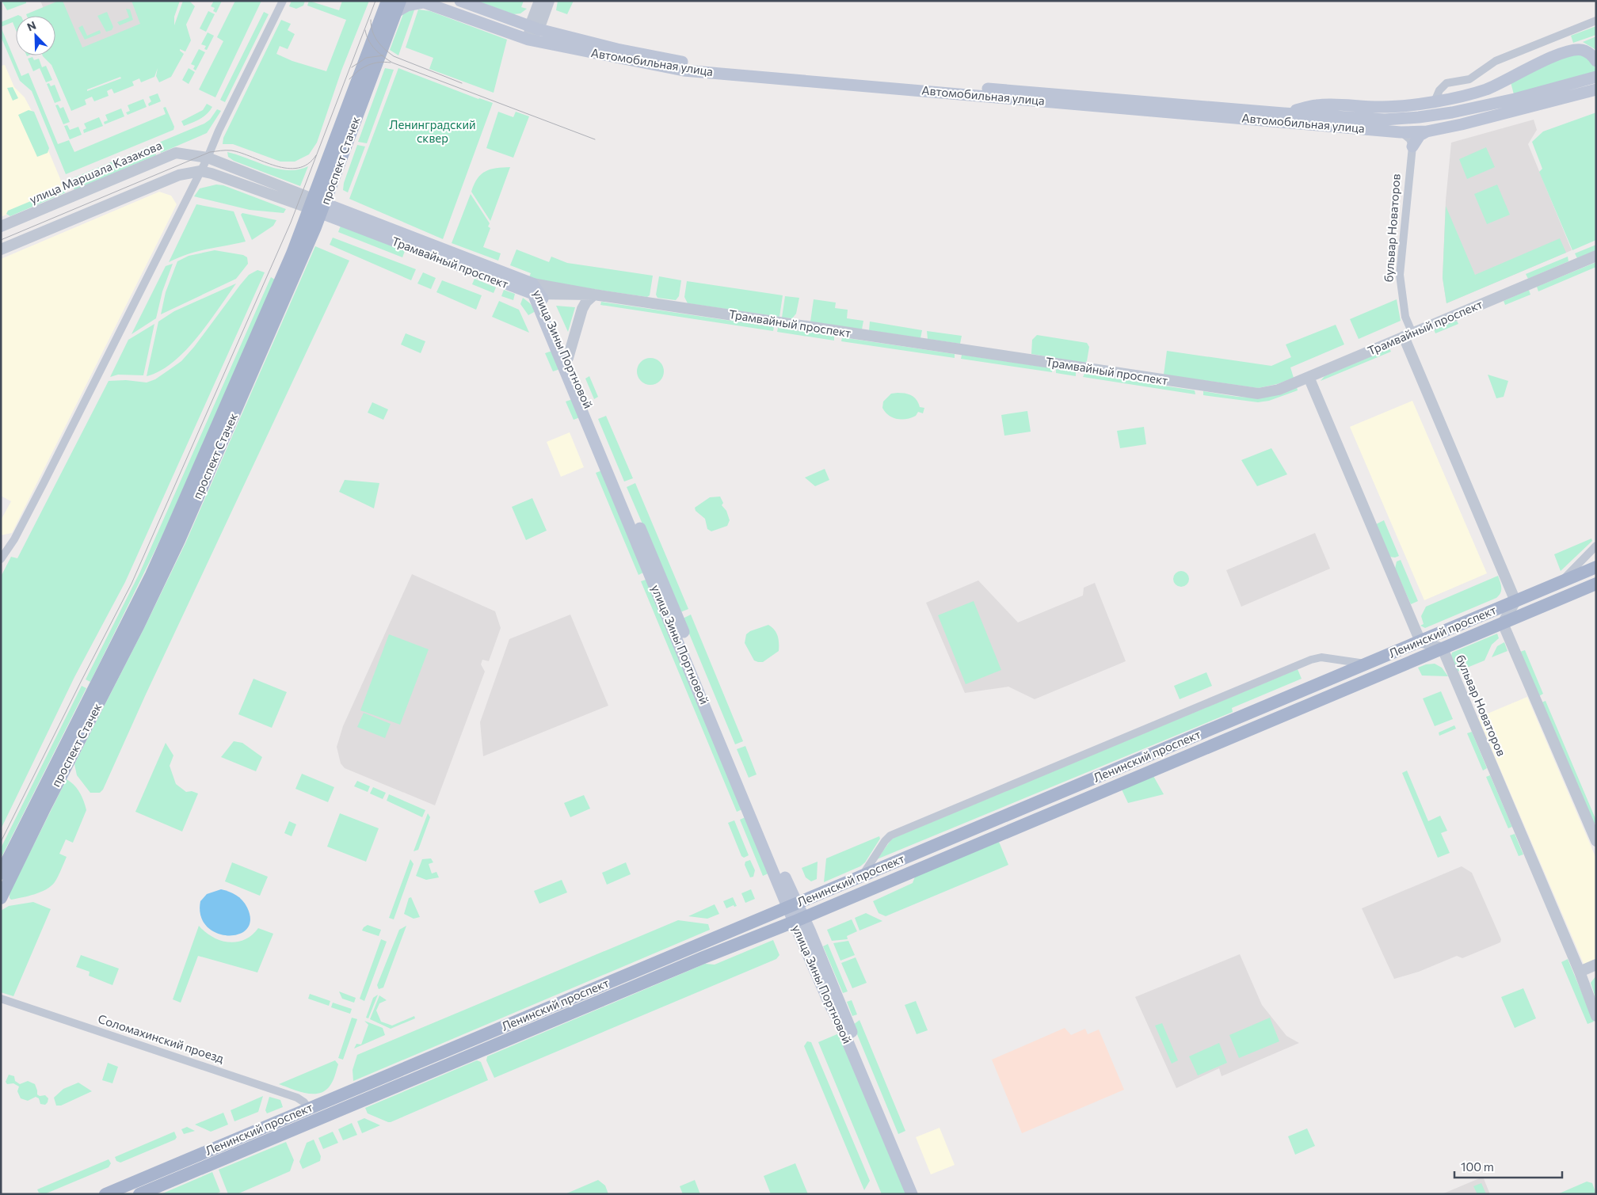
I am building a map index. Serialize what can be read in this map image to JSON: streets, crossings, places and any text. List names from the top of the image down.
{
  "streets": {
    "main road": [
      "Автомобильная улица",
      "проспект Стачек",
      "Трамвайный проспект",
      "улица Зины Портновой",
      "Ленинский проспект"
    ],
    "street": ["улица Маршала Казакова", "бульвар Новаторов", "Соломахинский проезд"]
  },
  "crossings": [
    ["Автомобильная улица", "проспект Стачек"],
    ["проспект Стачек", "улица Маршала Казакова"],
    ["проспект Стачек", "Трамвайный проспект"],
    ["улица Маршала Казакова", "Трамвайный проспект"],
    ["бульвар Новаторов", "Трамвайный проспект"],
    ["бульвар Новаторов", "Ленинский проспект"],
    ["Трамвайный проспект", "улица Зины Портновой"],
    ["улица Зины Портновой", "Ленинский проспект"],
    ["Ленинский проспект", "Соломахинский проезд"]
  ],
  "parks": ["Ленинградский сквер"],
  "scale_bar": "100 m",
  "north": "top left"
}
